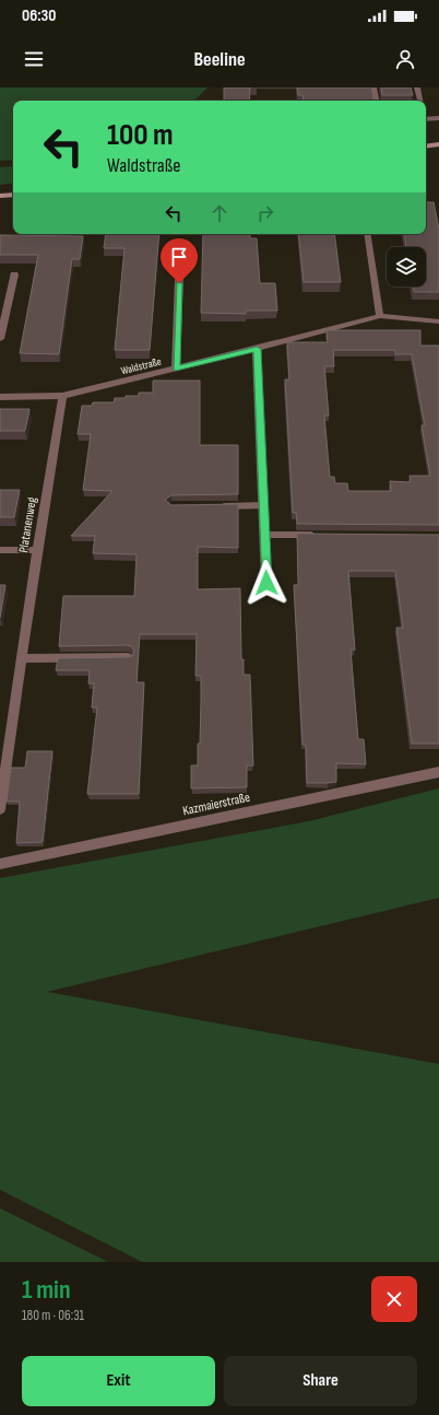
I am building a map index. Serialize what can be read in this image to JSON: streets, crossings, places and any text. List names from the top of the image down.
{
  "streets": {
    "street": ["Waldstraße", "Platanenweg", "Kazmaierstraße"]
  },
  "crossings": [
    ["Waldstraße", "Platanenweg"]
  ],
  "page": {
    "status": "06:30",
    "header": "Beeline",
    "turn": ["100 m", "Waldstraße"],
    "heading": ["1 min", "180 m · 06:31"],
    "buttons": ["Exit", "Share"]
  }
}
